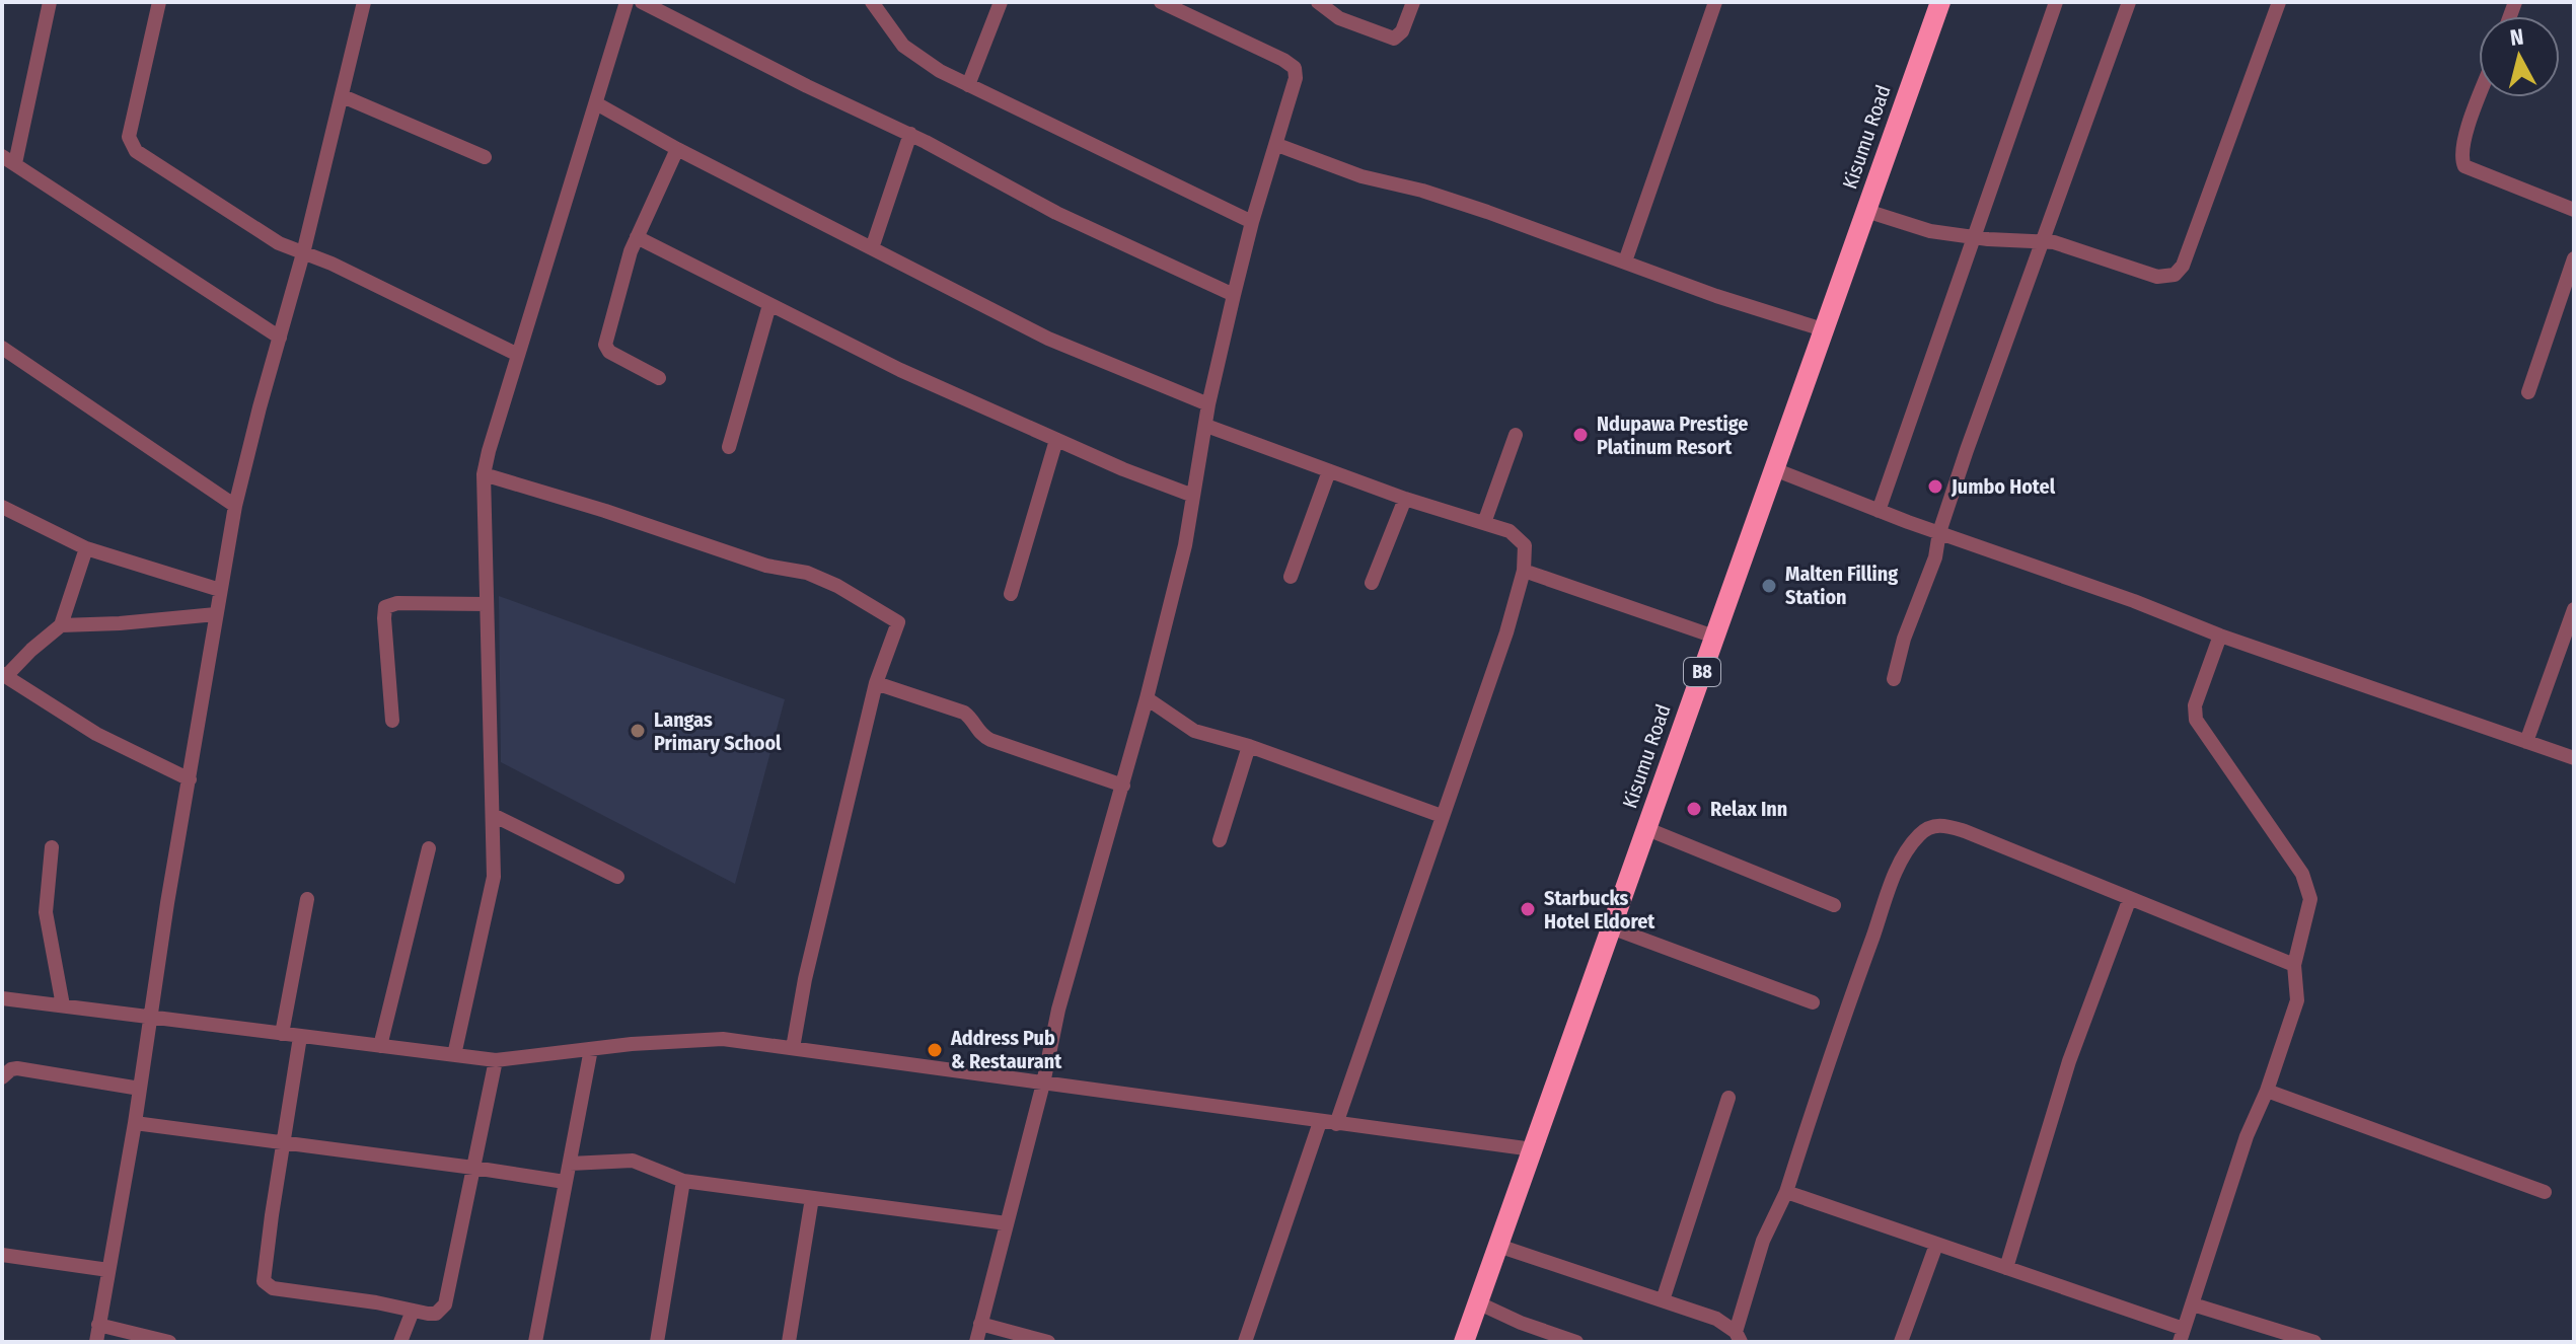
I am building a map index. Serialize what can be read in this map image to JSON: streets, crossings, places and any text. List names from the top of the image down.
{
  "streets": {
    "highway": ["Kisumu Road", "B8"]
  },
  "places": [
    "Ndupawa Prestige Platinum Resort",
    "Jumbo Hotel",
    "Malten Filling Station",
    "Langas Primary School",
    "Relax Inn",
    "Starbucks Hotel Eldoret",
    "Address Pub & Restaurant"
  ],
  "north": "top"
}
